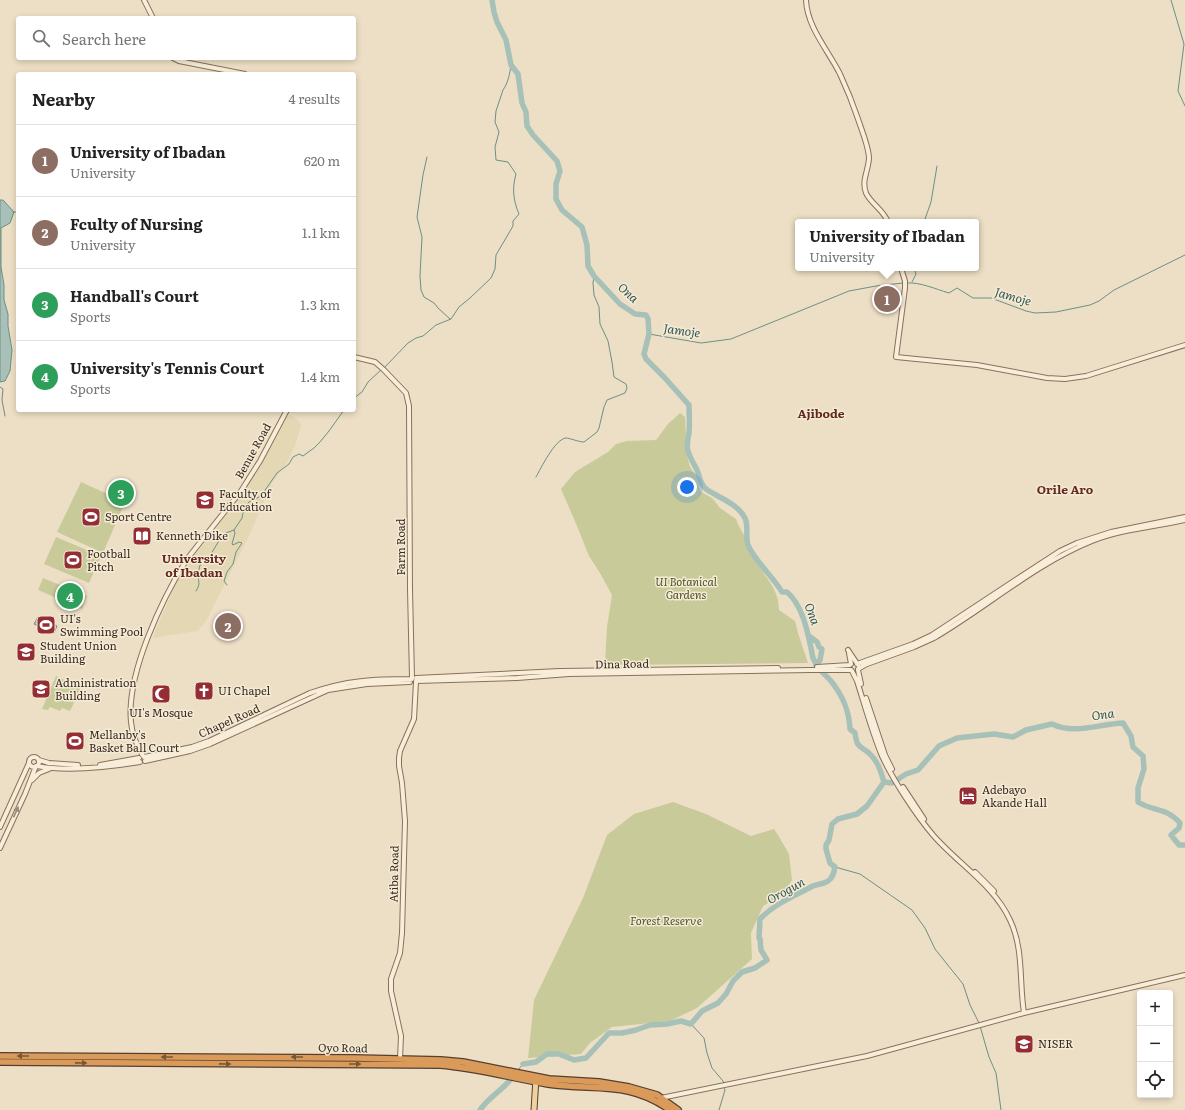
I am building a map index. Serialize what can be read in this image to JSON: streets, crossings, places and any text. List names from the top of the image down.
{
  "streets": {
    "highway": ["Oyo Road"],
    "street": [
      "Benue Road",
      "Farm Road",
      "Dina Road",
      "Chapel Road",
      "Atiba Road"
    ]
  },
  "crossings": [
    ["Benue Road", "Chapel Road"],
    ["Farm Road", "Dina Road"],
    ["Farm Road", "Chapel Road"],
    ["Farm Road", "Atiba Road"],
    ["Dina Road", "Chapel Road"],
    ["Dina Road", "Atiba Road"],
    ["Chapel Road", "Atiba Road"],
    ["Atiba Road", "Oyo Road"]
  ],
  "districts": ["Ajibode", "Orile Aro", "University of Ibadan"],
  "water": ["Ona", "Jamoje", "Orogun"],
  "parks": ["UI Botanical Gardens", "Forest Reserve"],
  "places": {
    "school or university": [
      "Faculty of Education",
      "Student Union Building",
      "Administration Building",
      "NISER"
    ],
    "sports": [
      "Sport Centre",
      "Football Pitch",
      "UI's Swimming Pool",
      "Mellanby's Basket Ball Court"
    ],
    "library": ["Kenneth Dike"],
    "church": ["UI Chapel"],
    "mosque": ["UI's Mosque"],
    "hotel": ["Adebayo Akande Hall"]
  },
  "page": {
    "search": "Search here",
    "heading": ["Nearby", "4 results"],
    "list": [
      {
        "mark": "1",
        "name": "University of Ibadan",
        "note": "University",
        "value": "620 m"
      },
      {
        "mark": "2",
        "name": "Fculty of Nursing",
        "note": "University",
        "value": "1.1 km"
      },
      {
        "mark": "3",
        "name": "Handball's Court",
        "note": "Sports",
        "value": "1.3 km"
      },
      {
        "mark": "4",
        "name": "University's Tennis Court",
        "note": "Sports",
        "value": "1.4 km"
      }
    ],
    "popup": ["University of Ibadan", "University"],
    "pins": [
      "1",
      "3",
      "4",
      "2"
    ],
    "map_buttons": ["+", "−"]
  }
}
